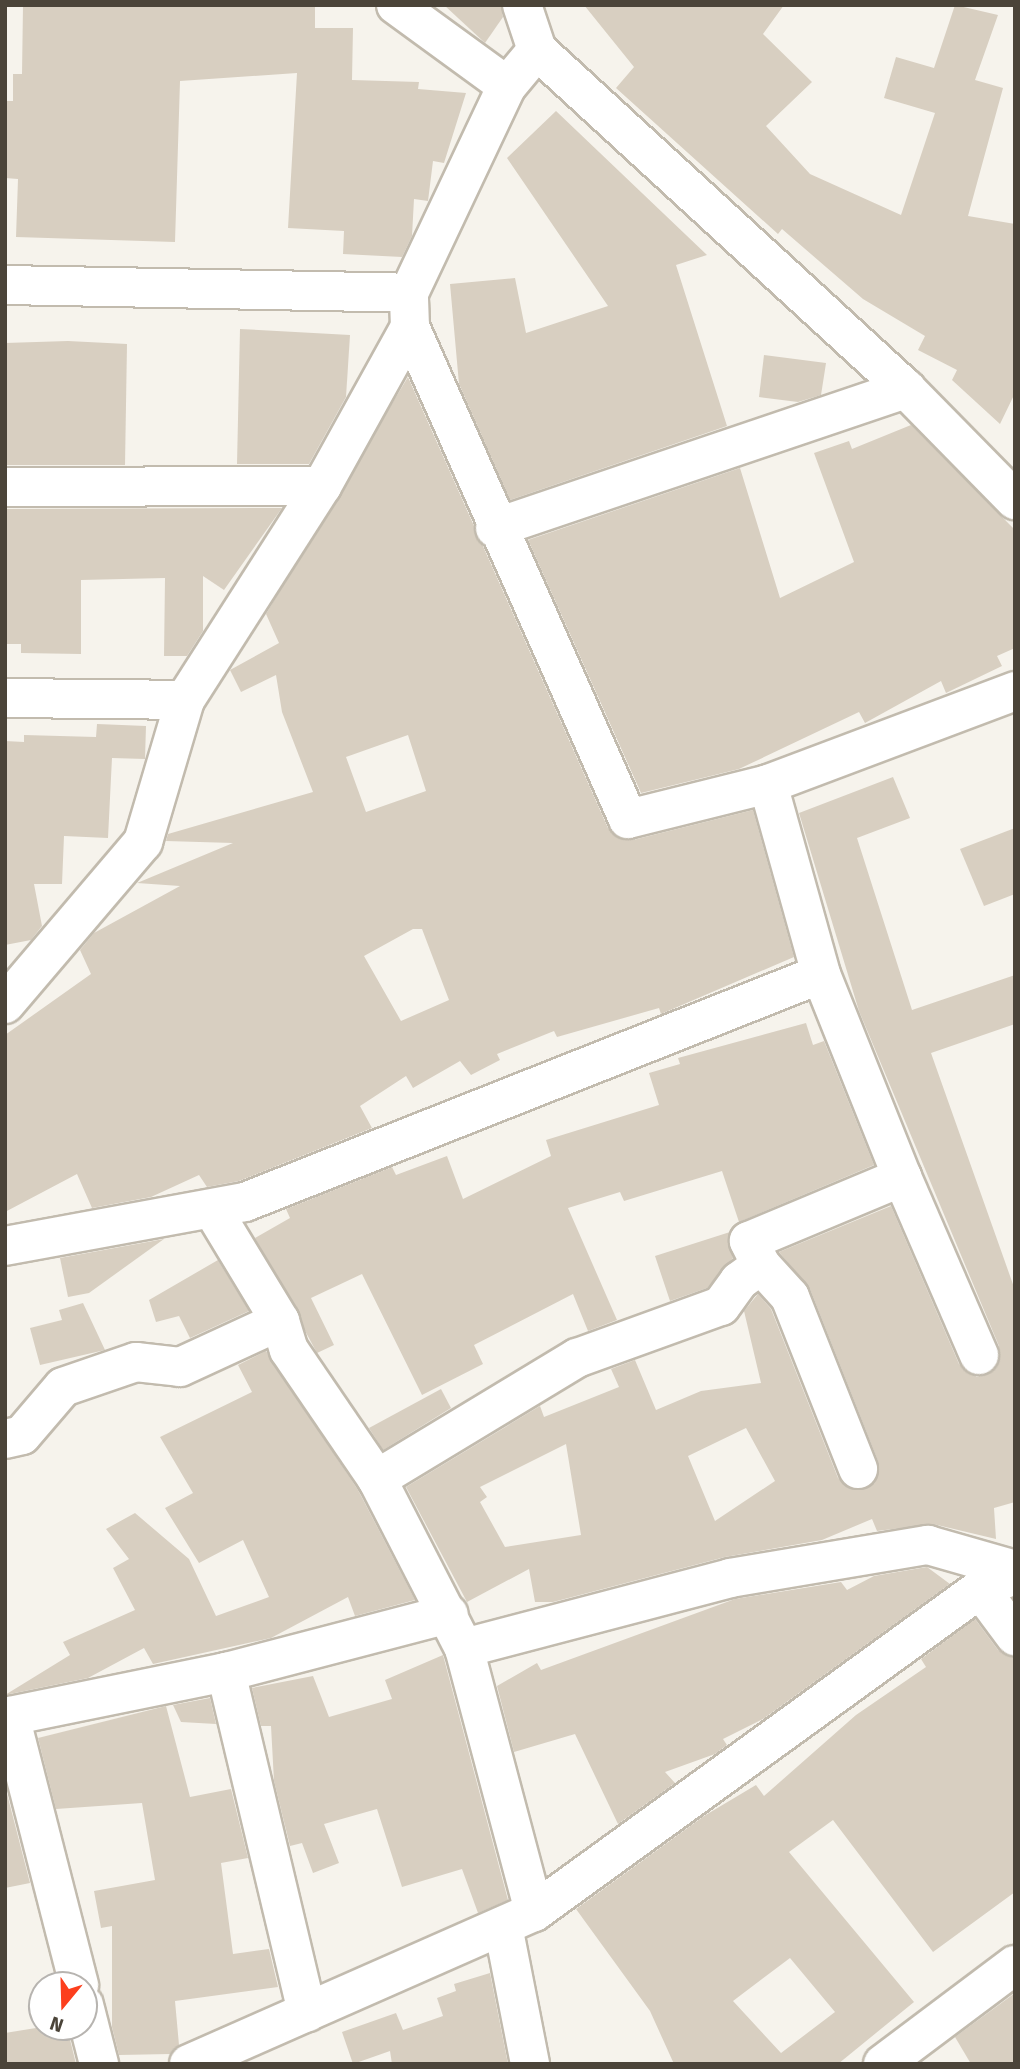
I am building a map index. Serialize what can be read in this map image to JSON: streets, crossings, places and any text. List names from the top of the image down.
{
  "north": "bottom"
}
